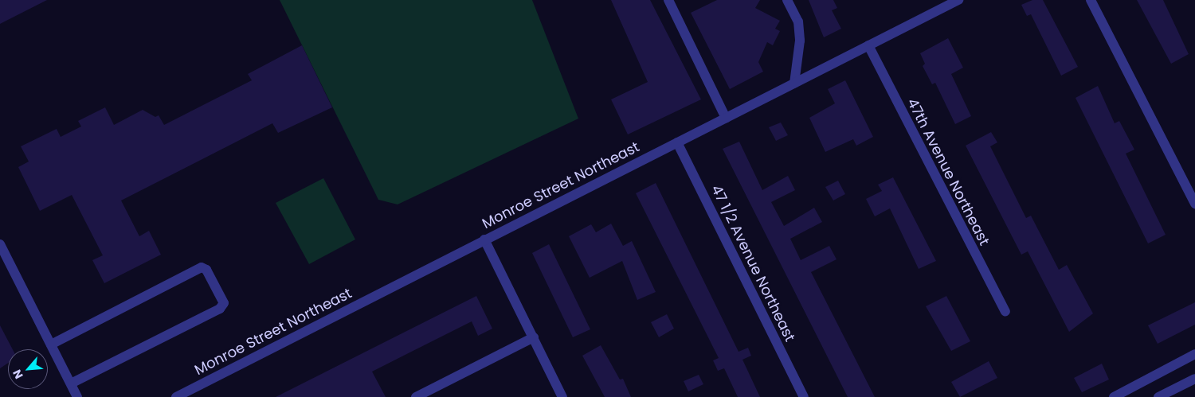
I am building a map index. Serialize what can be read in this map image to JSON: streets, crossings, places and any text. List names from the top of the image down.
{
  "streets": {
    "street": ["47th Avenue Northeast", "Monroe Street Northeast", "47 1/2 Avenue Northeast"]
  },
  "crossings": [
    ["47th Avenue Northeast", "Monroe Street Northeast"],
    ["Monroe Street Northeast", "47 1/2 Avenue Northeast"]
  ],
  "north": "bottom left"
}
